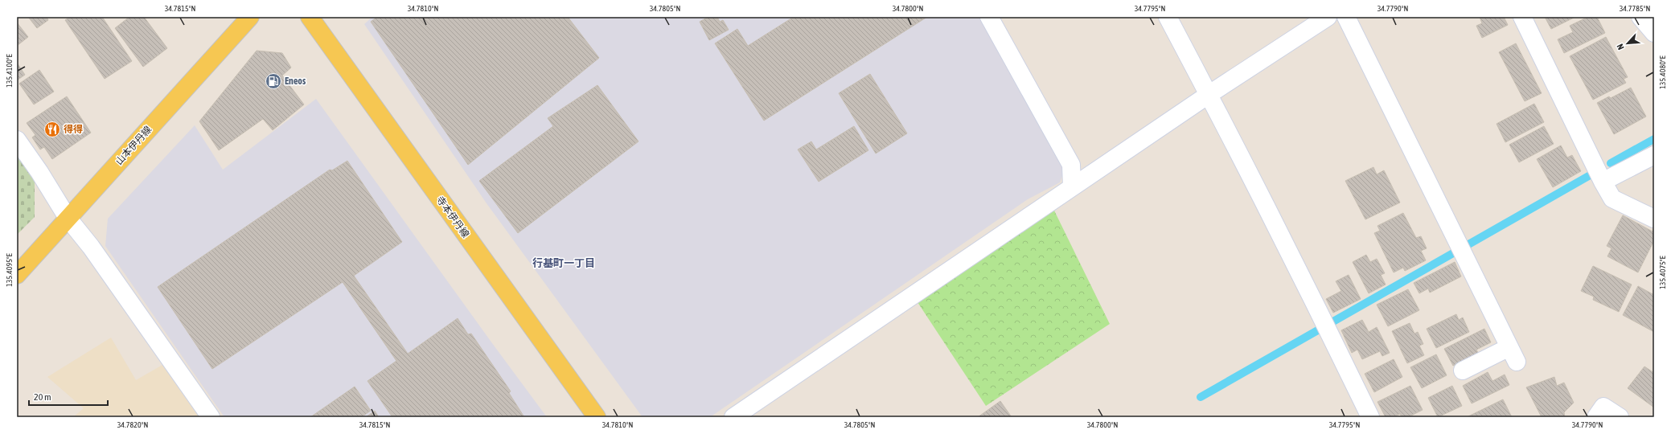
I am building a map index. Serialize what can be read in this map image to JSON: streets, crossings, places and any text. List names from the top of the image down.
{
  "streets": {
    "main road": ["山本伊丹線", "寺本伊丹線"]
  },
  "districts": ["行基町一丁目"],
  "places": {
    "fuel station": ["Eneos"],
    "restaurant": ["得得"]
  },
  "scale_bar": "20 m",
  "north": "bottom left",
  "coordinates": [
    "34.7815°N",
    "34.7810°N",
    "34.7805°N",
    "34.7800°N",
    "34.7795°N",
    "34.7790°N",
    "34.7785°N",
    "135.4100°E",
    "135.4080°E",
    "135.4095°E",
    "135.4075°E",
    "34.7820°N"
  ]
}
